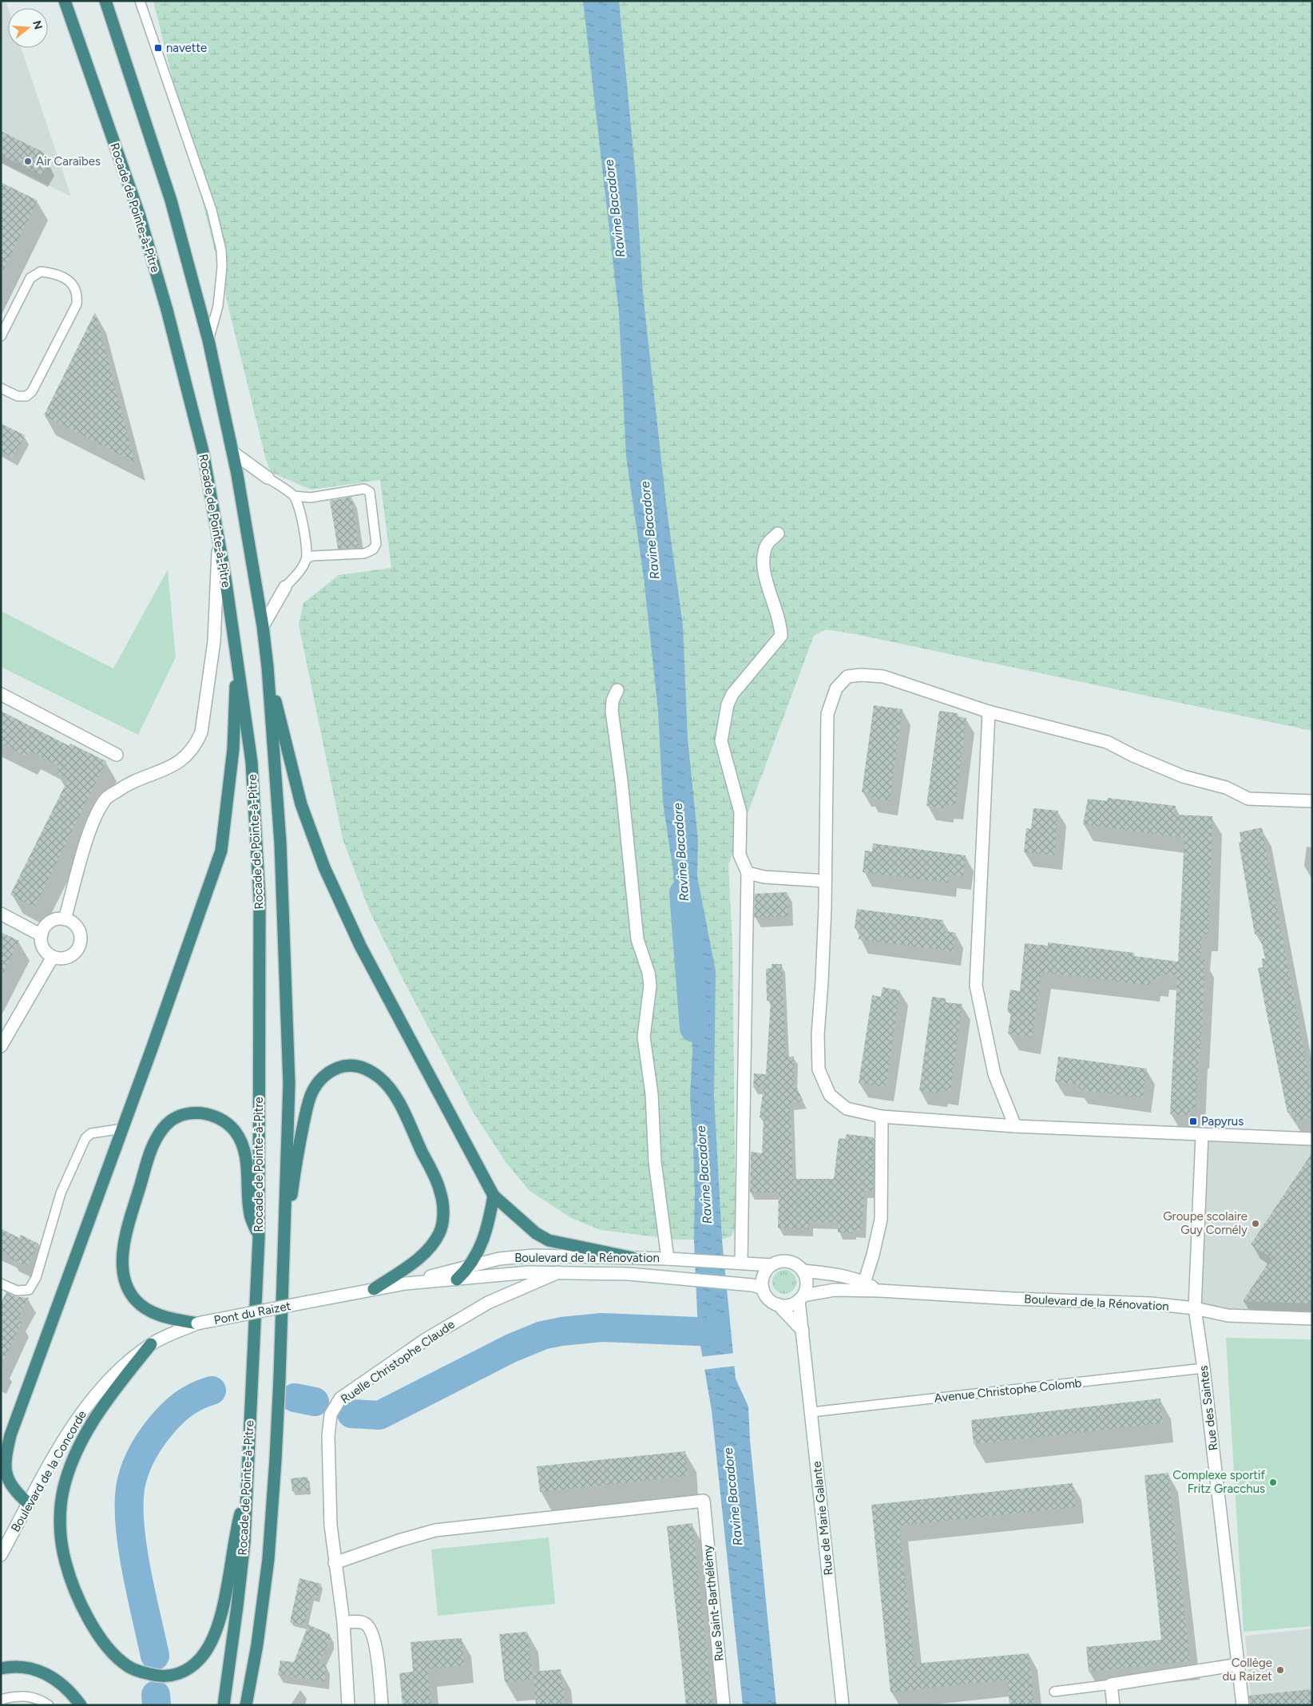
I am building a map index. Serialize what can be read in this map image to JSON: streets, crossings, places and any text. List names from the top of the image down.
{
  "streets": {
    "highway": ["Rocade de Pointe-à-Pitre"],
    "street": [
      "Boulevard de la Rénovation",
      "Pont du Raizet",
      "Ruelle Christophe Claude",
      "Rue des Saintes",
      "Boulevard de la Concorde",
      "Rue de Marie Galante",
      "Rue Saint-Barthélémy"
    ],
    "lane": ["Avenue Christophe Colomb"]
  },
  "crossings": [
    ["Boulevard de la Rénovation", "Pont du Raizet"],
    ["Boulevard de la Rénovation", "Ruelle Christophe Claude"],
    ["Boulevard de la Rénovation", "Rue des Saintes"],
    ["Boulevard de la Rénovation", "Rue de Marie Galante"],
    ["Pont du Raizet", "Boulevard de la Concorde"],
    ["Ruelle Christophe Claude", "Rue Saint-Barthélémy"],
    ["Avenue Christophe Colomb", "Rue des Saintes"],
    ["Avenue Christophe Colomb", "Rue de Marie Galante"]
  ],
  "water": ["Ravine Bacadore"],
  "places": {
    "transit": ["navette", "Papyrus"],
    "other": [
      "Air Caraïbes",
      "Groupe scolaire Guy Cornély",
      "Complexe sportif Fritz Gracchus",
      "Collège du Raizet"
    ]
  },
  "north": "right"
}
